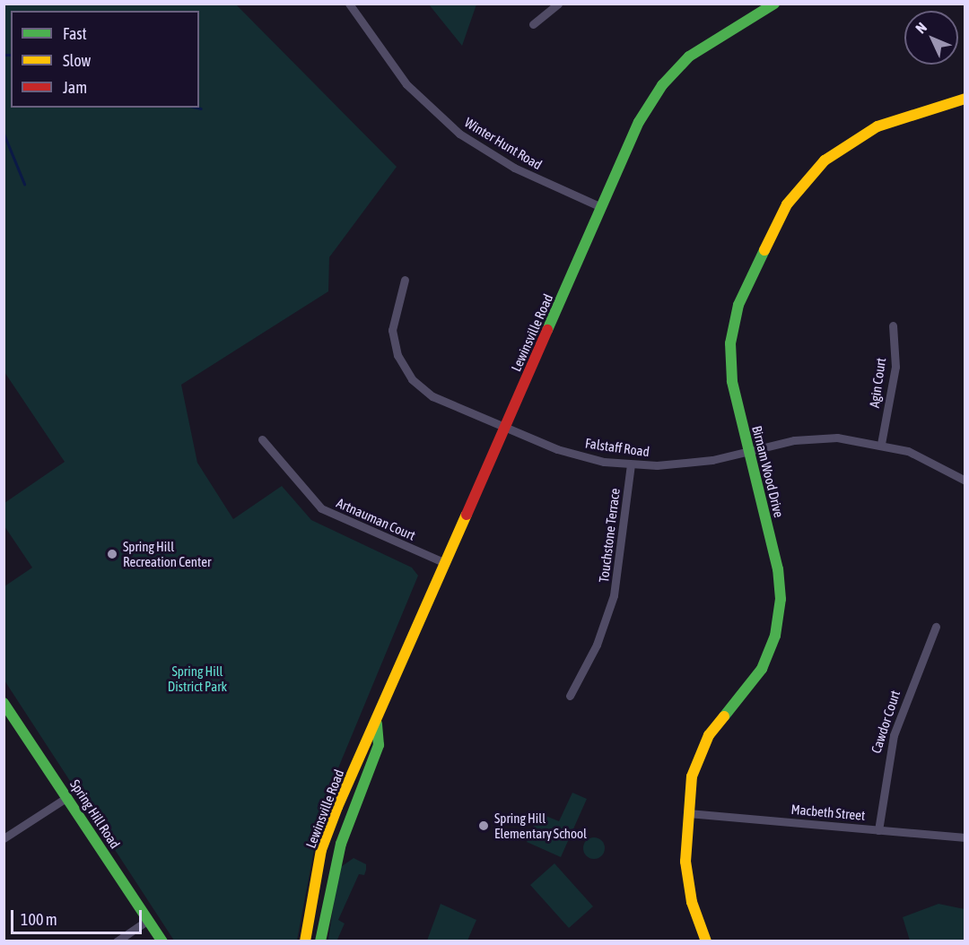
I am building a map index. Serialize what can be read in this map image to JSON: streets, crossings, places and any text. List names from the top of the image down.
{
  "streets": {
    "main road": ["Lewinsville Road", "Birnam Wood Drive", "Spring Hill Road"],
    "street": [
      "Winter Hunt Road",
      "Agin Court",
      "Falstaff Road",
      "Artnauman Court",
      "Touchstone Terrace",
      "Cawdor Court",
      "Macbeth Street"
    ]
  },
  "crossings": [
    ["Winter Hunt Road", "Lewinsville Road"],
    ["Lewinsville Road", "Falstaff Road"],
    ["Lewinsville Road", "Artnauman Court"],
    ["Agin Court", "Falstaff Road"],
    ["Falstaff Road", "Birnam Wood Drive"],
    ["Falstaff Road", "Touchstone Terrace"],
    ["Birnam Wood Drive", "Macbeth Street"],
    ["Cawdor Court", "Macbeth Street"]
  ],
  "parks": ["Spring Hill District Park"],
  "places": ["Spring Hill Recreation Center", "Spring Hill Elementary School"],
  "legend": ["Fast", "Slow", "Jam"],
  "scale_bar": "100 m",
  "north": "top left"
}
